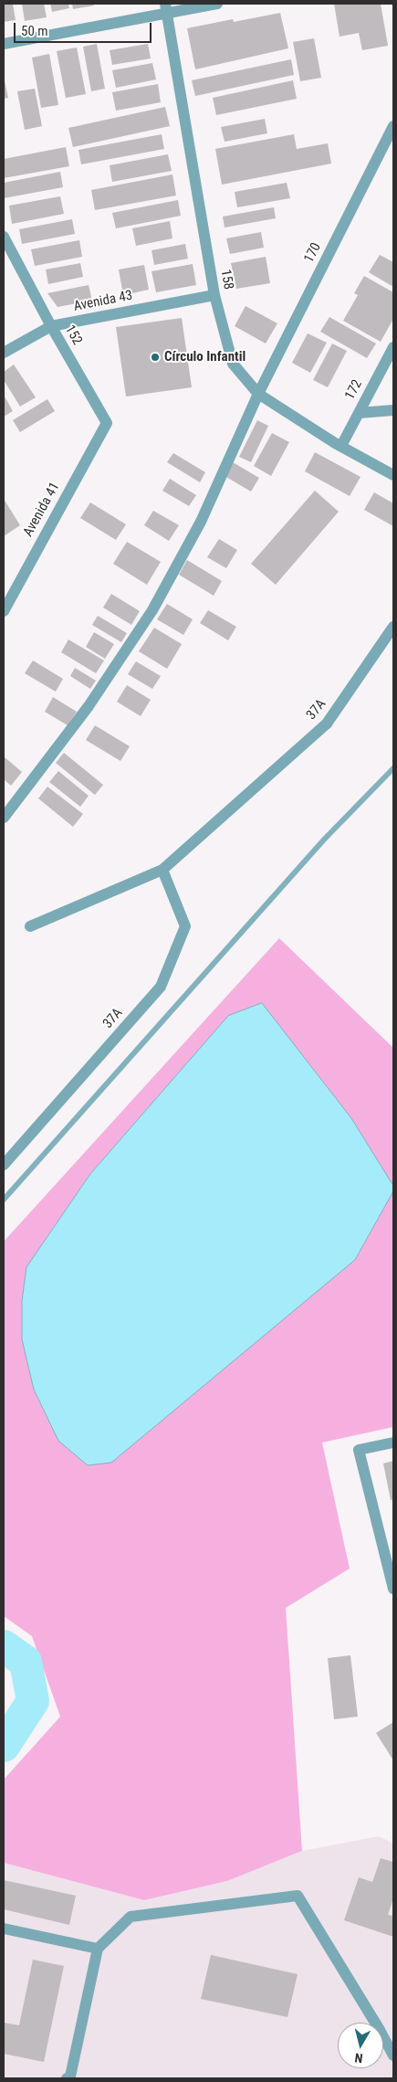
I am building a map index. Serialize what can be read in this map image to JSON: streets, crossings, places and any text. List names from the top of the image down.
{
  "streets": {
    "street": [
      "170",
      "158",
      "Avenida 43",
      "152",
      "172",
      "Avenida 41",
      "37A"
    ]
  },
  "crossings": [
    ["170", "158"],
    ["158", "Avenida 43"],
    ["158", "172"],
    ["Avenida 43", "152"],
    ["152", "Avenida 41"]
  ],
  "places": ["Círculo Infantil"],
  "scale_bar": "50 m",
  "north": "bottom"
}
